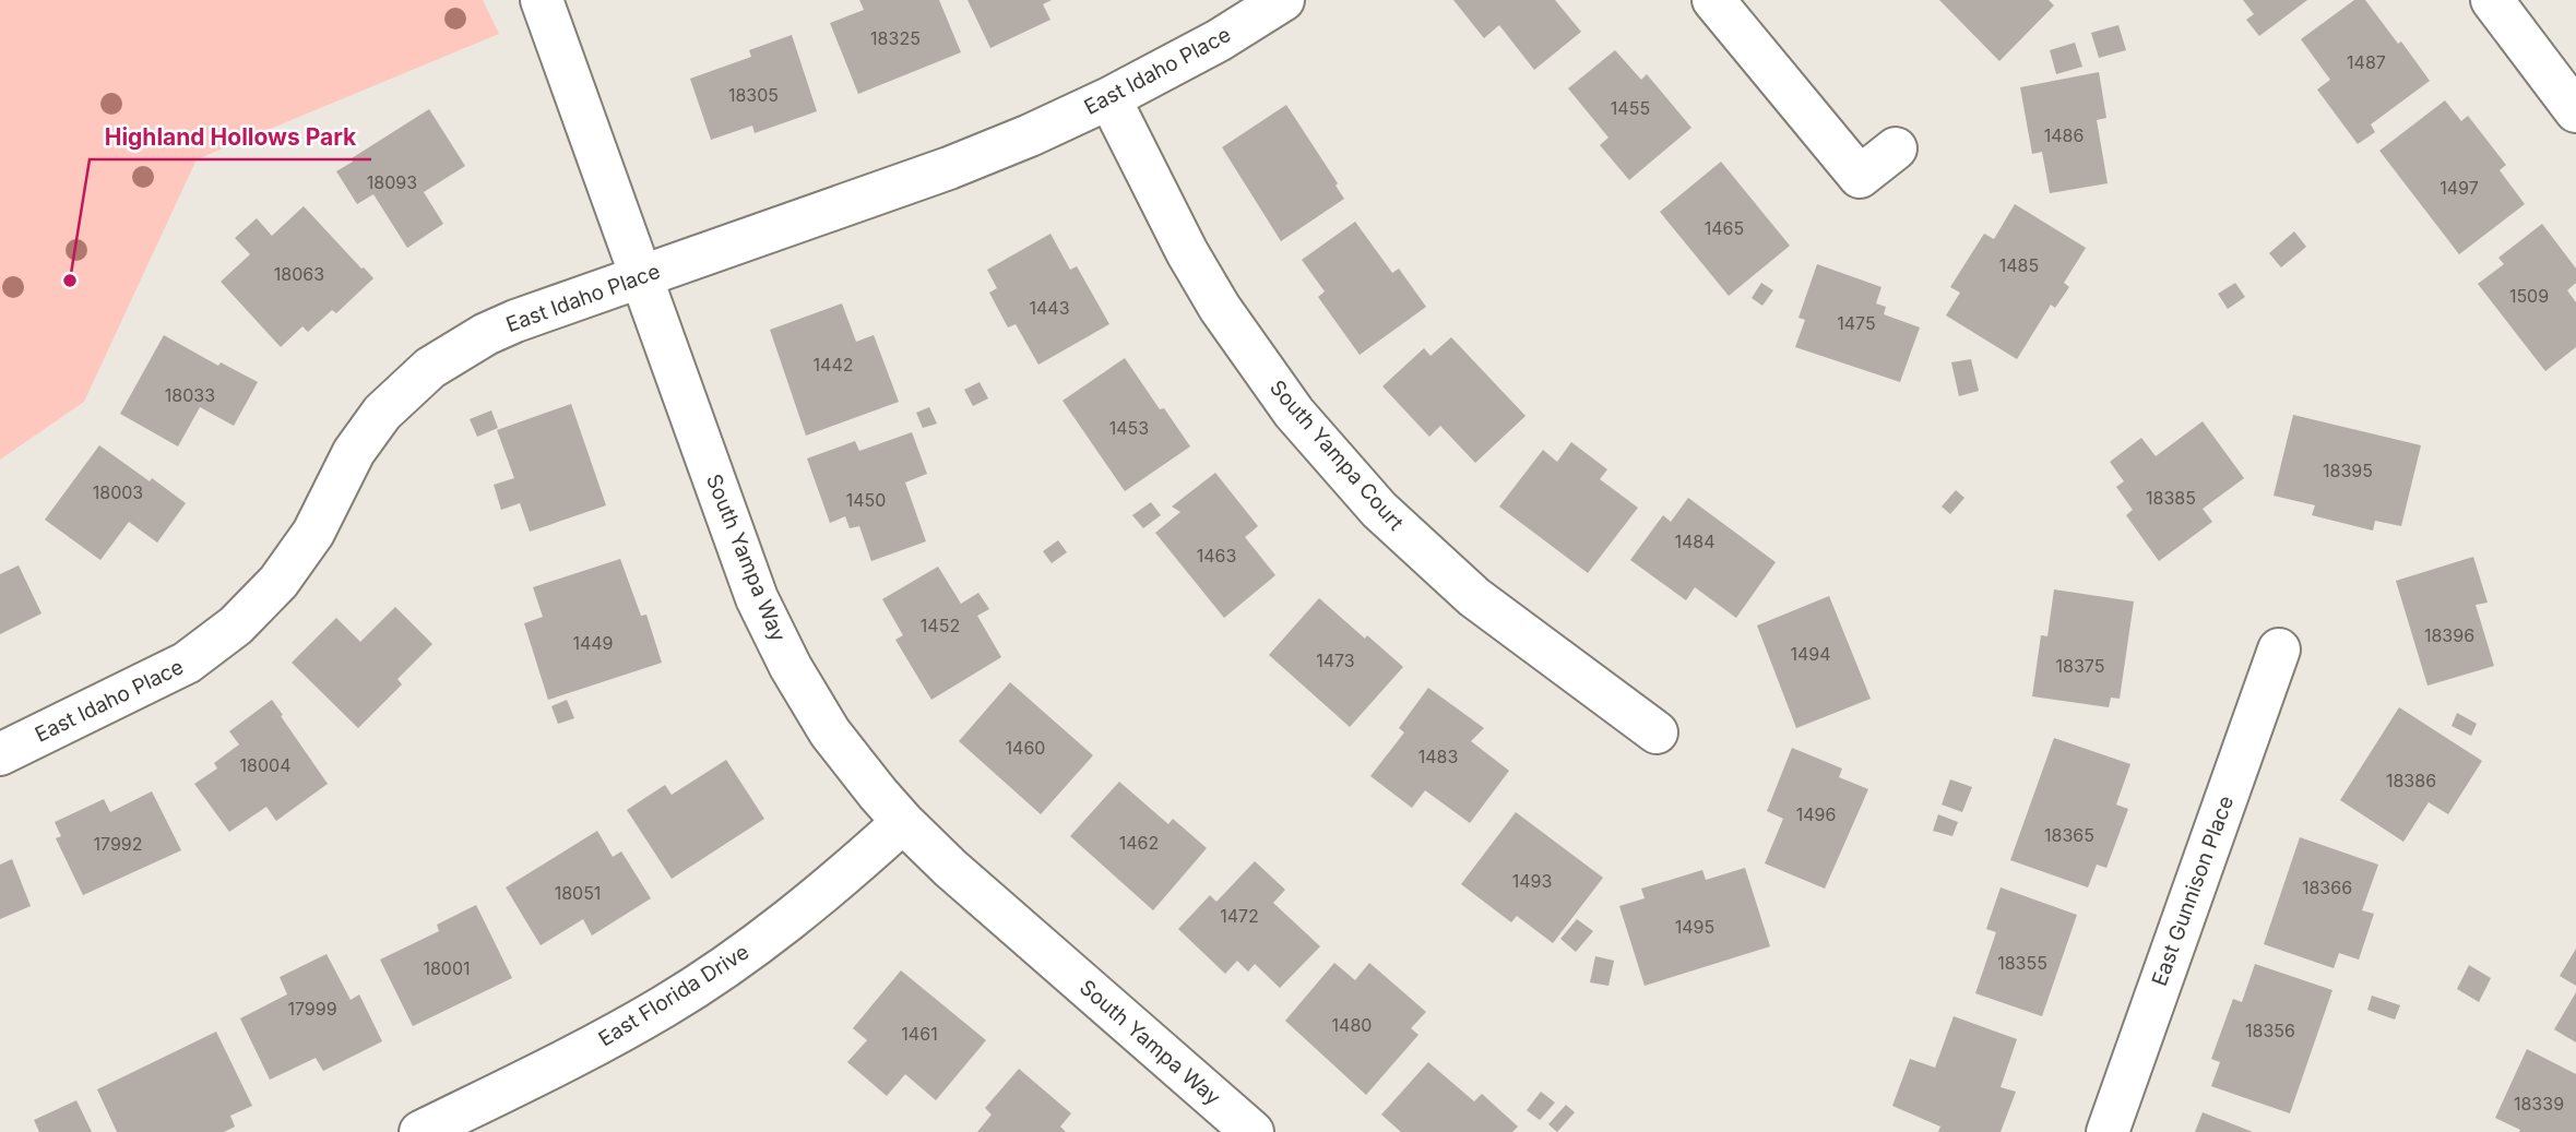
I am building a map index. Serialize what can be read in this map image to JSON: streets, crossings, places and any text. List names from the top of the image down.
{
  "streets": {
    "street": [
      "East Idaho Place",
      "South Yampa Court",
      "South Yampa Way",
      "East Gunnison Place",
      "East Florida Drive"
    ]
  },
  "crossings": [
    ["East Idaho Place", "South Yampa Court"],
    ["East Idaho Place", "South Yampa Way"],
    ["South Yampa Way", "East Florida Drive"]
  ],
  "places": ["Highland Hollows Park"],
  "house_numbers": [
    "18325",
    "1487",
    "18305",
    "1455",
    "1486",
    "18093",
    "1497",
    "1465",
    "1485",
    "18063",
    "1509",
    "1443",
    "1475",
    "1442",
    "18033",
    "1453",
    "18395",
    "18003",
    "18385",
    "1450",
    "1484",
    "1463",
    "1452",
    "18396",
    "1449",
    "1494",
    "1473",
    "18375",
    "1460",
    "1483",
    "18004",
    "18386",
    "1496",
    "18365",
    "1462",
    "17992",
    "1493",
    "18366",
    "18051",
    "1472",
    "1495",
    "18355",
    "18001",
    "17999",
    "1480",
    "18356",
    "1461",
    "18339"
  ]
}
